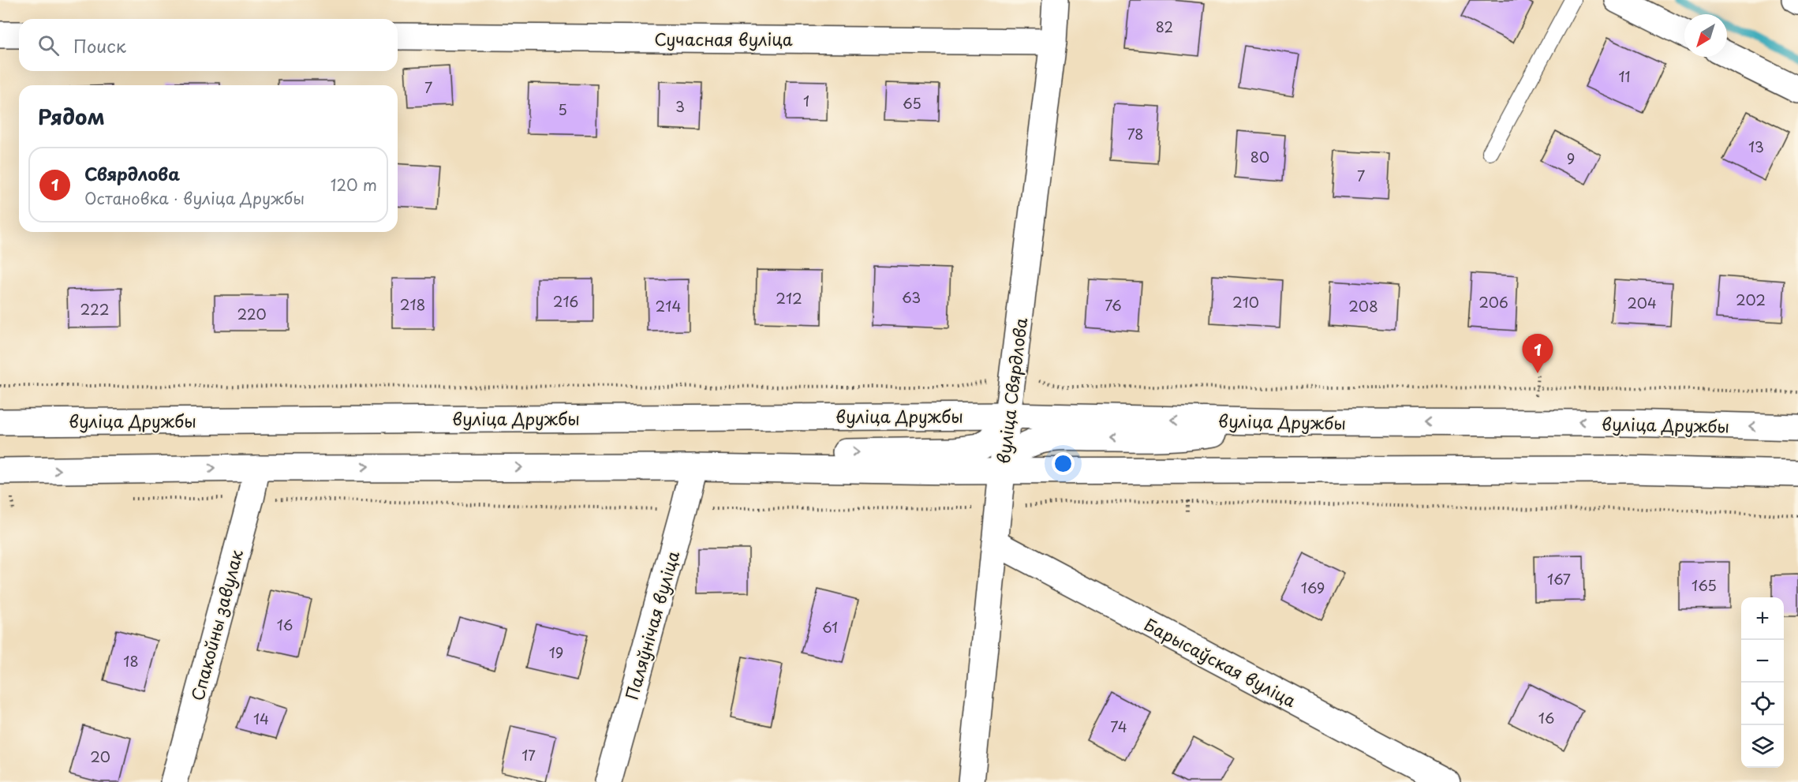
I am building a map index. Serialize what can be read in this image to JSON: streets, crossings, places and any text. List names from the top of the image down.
{
  "streets": {
    "main road": [
      "Сучасная вуліца",
      "вуліца Свярдлова",
      "вуліца Дружбы",
      "Спакойны завулак",
      "Паляўнічая вуліца",
      "Барысаўская вуліца"
    ]
  },
  "crossings": [
    ["Сучасная вуліца", "вуліца Свярдлова"],
    ["вуліца Свярдлова", "вуліца Дружбы"],
    ["вуліца Свярдлова", "Барысаўская вуліца"]
  ],
  "house_numbers": [
    "82",
    "11",
    "7",
    "1",
    "65",
    "3",
    "5",
    "78",
    "13",
    "80",
    "9",
    "7",
    "63",
    "212",
    "202",
    "216",
    "210",
    "206",
    "204",
    "218",
    "76",
    "214",
    "208",
    "222",
    "220",
    "167",
    "165",
    "169",
    "16",
    "61",
    "19",
    "18",
    "16",
    "14",
    "74",
    "17",
    "20"
  ],
  "north": "bottom left",
  "page": {
    "search": "Поиск",
    "heading": "Рядом",
    "list": [
      {
        "mark": "1",
        "name": "Свярдлова",
        "note": "Остановка · вуліца Дружбы",
        "value": "120 m"
      }
    ],
    "pins": "1",
    "map_buttons": ["+", "−"]
  }
}
